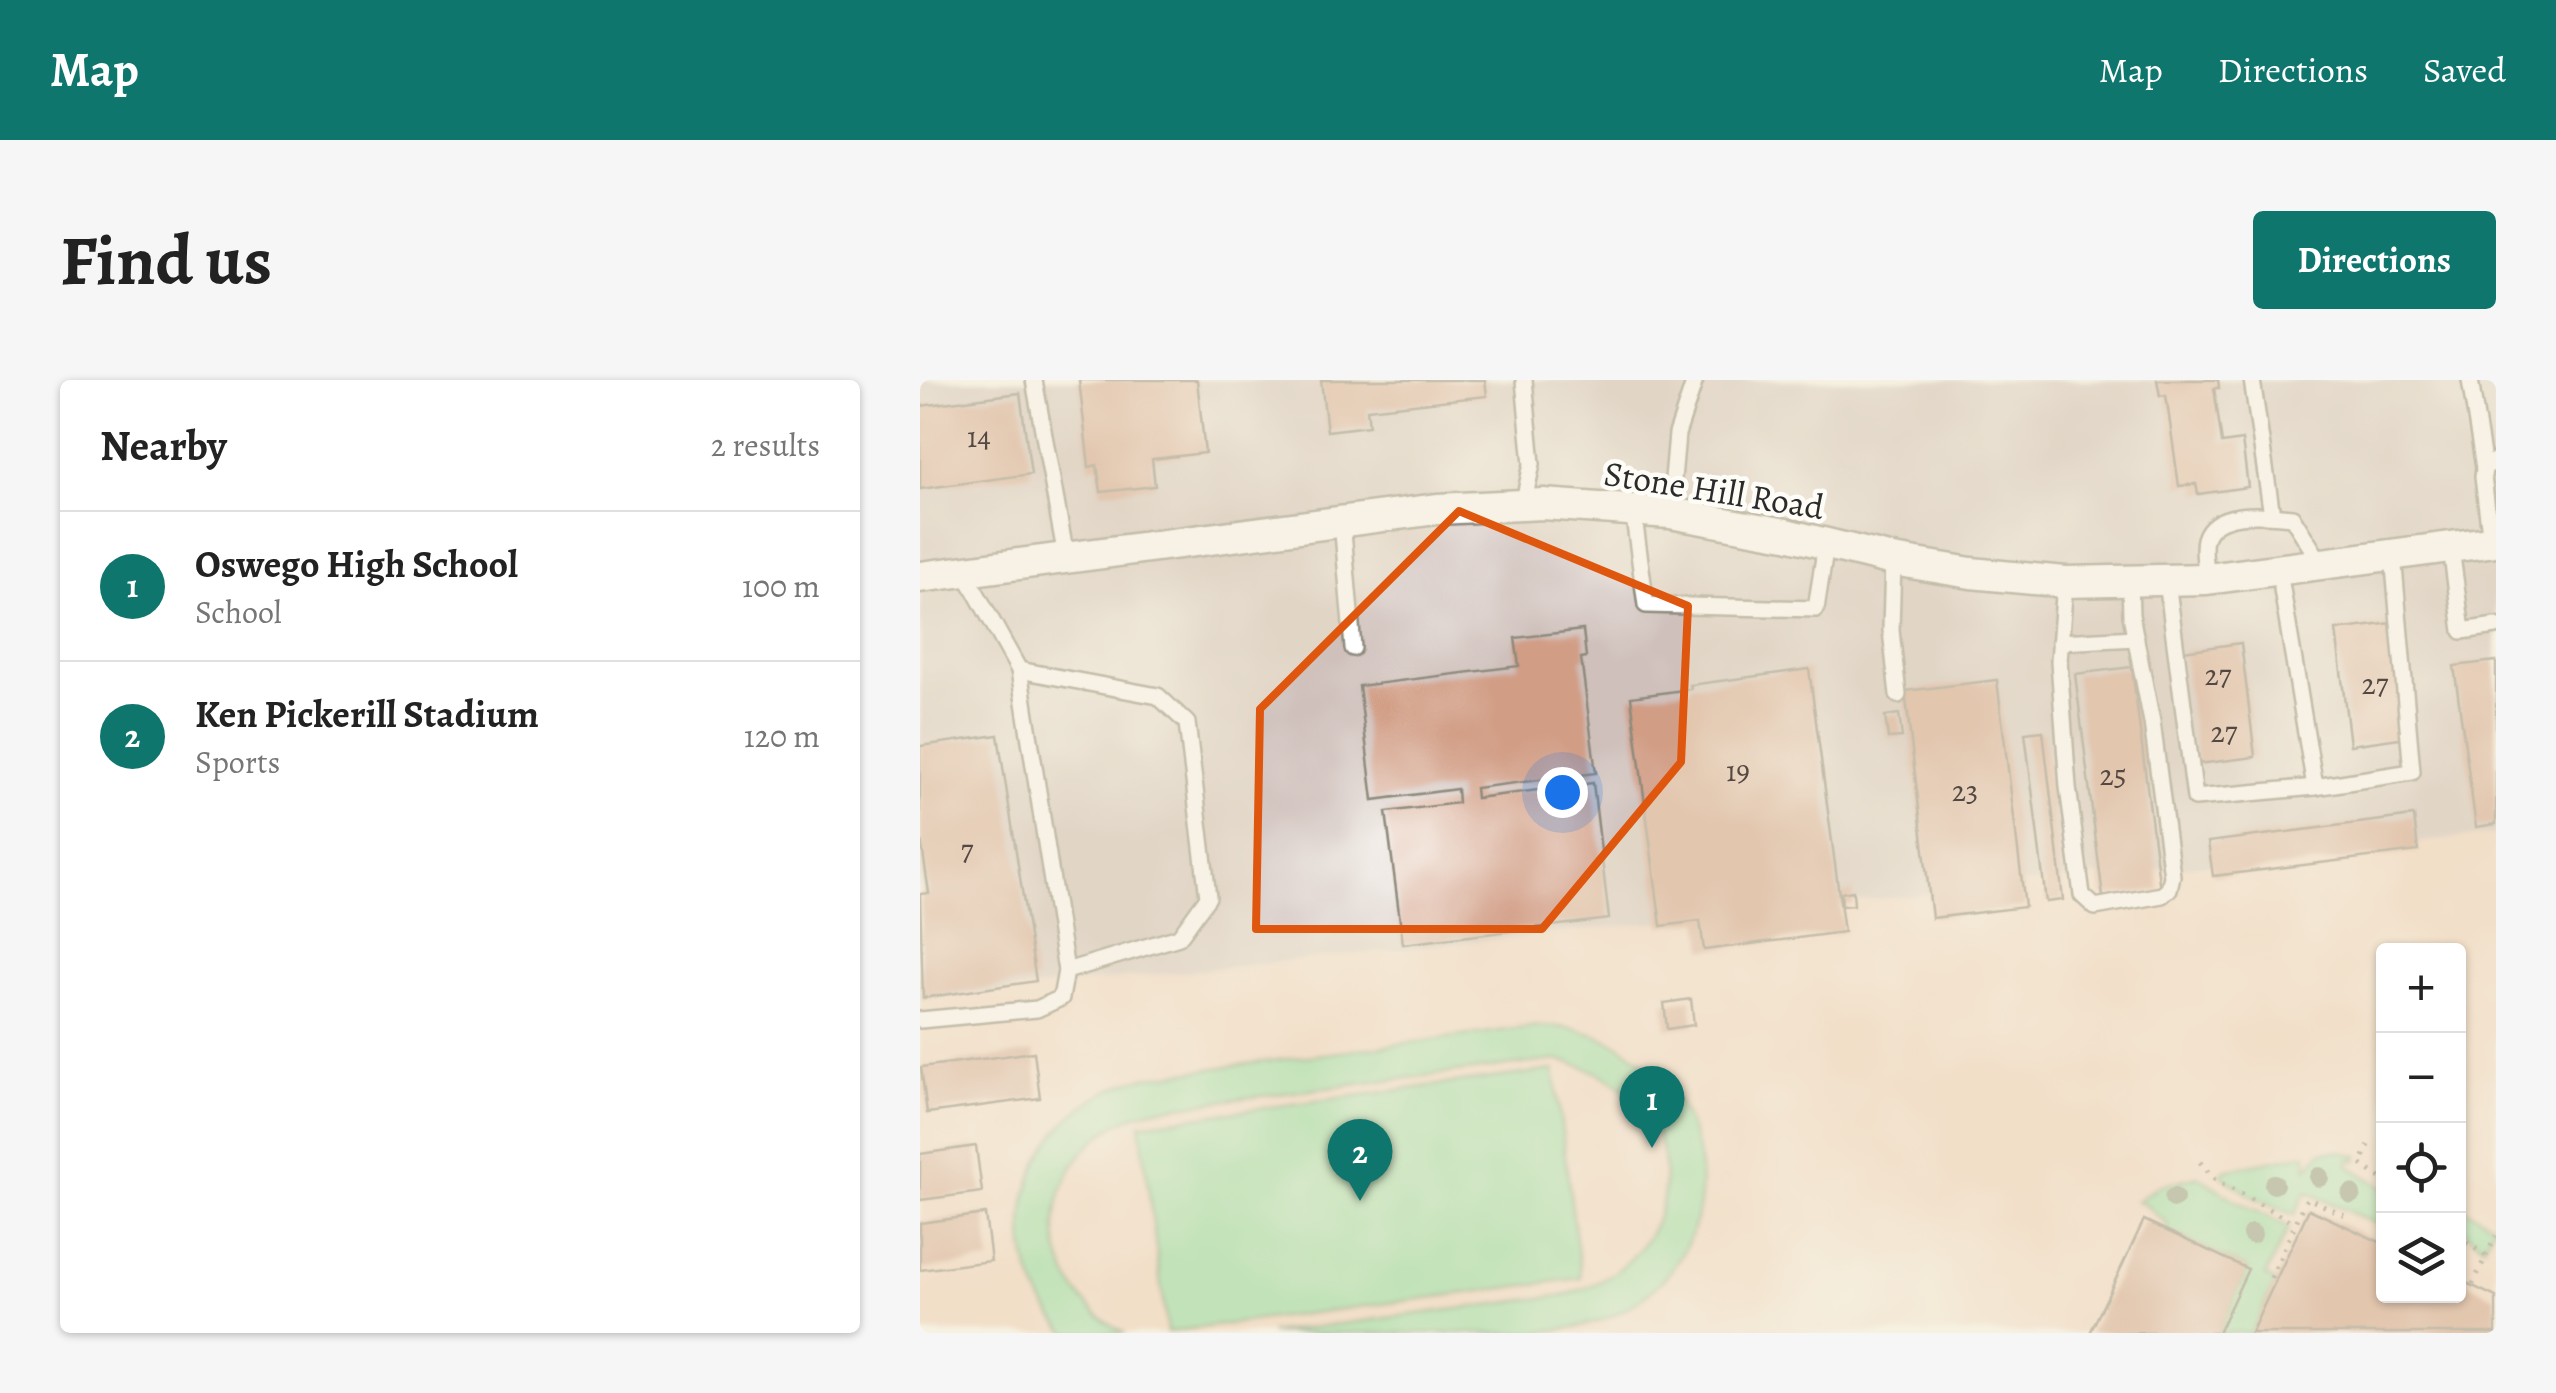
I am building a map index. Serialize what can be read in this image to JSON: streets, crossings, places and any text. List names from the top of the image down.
{
  "streets": {
    "street": ["Stone Hill Road"]
  },
  "house_numbers": [
    "14",
    "27",
    "27",
    "27",
    "19",
    "25",
    "23",
    "7"
  ],
  "page": {
    "header": "Map",
    "nav": ["Map", "Directions", "Saved"],
    "buttons": "Directions",
    "title": "Find us",
    "heading": ["Nearby", "2 results"],
    "list": [
      {
        "mark": "1",
        "name": "Oswego High School",
        "note": "School",
        "value": "100 m"
      },
      {
        "mark": "2",
        "name": "Ken Pickerill Stadium",
        "note": "Sports",
        "value": "120 m"
      }
    ],
    "map_buttons": ["+", "−"],
    "pins": ["1", "2"]
  }
}
